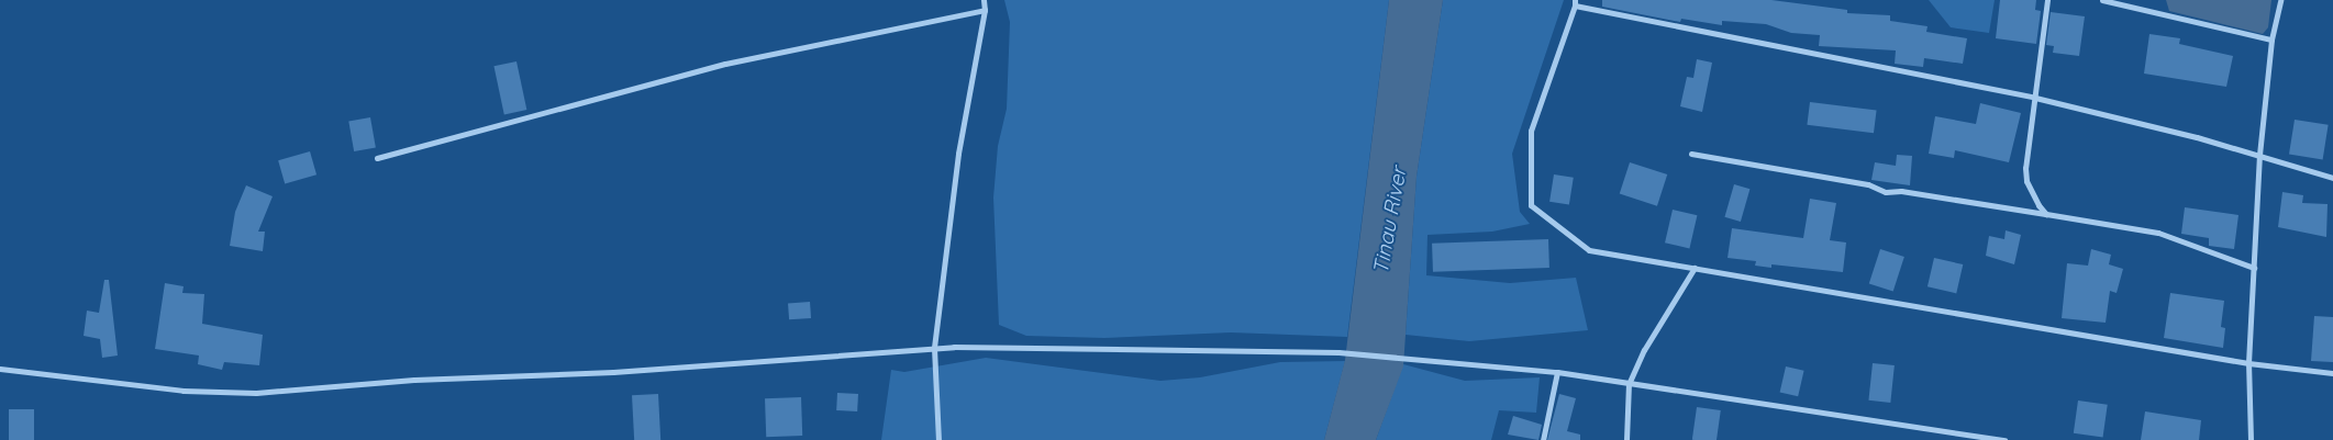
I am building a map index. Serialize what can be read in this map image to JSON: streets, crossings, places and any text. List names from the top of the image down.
{
  "water": ["Tinau River"]
}
